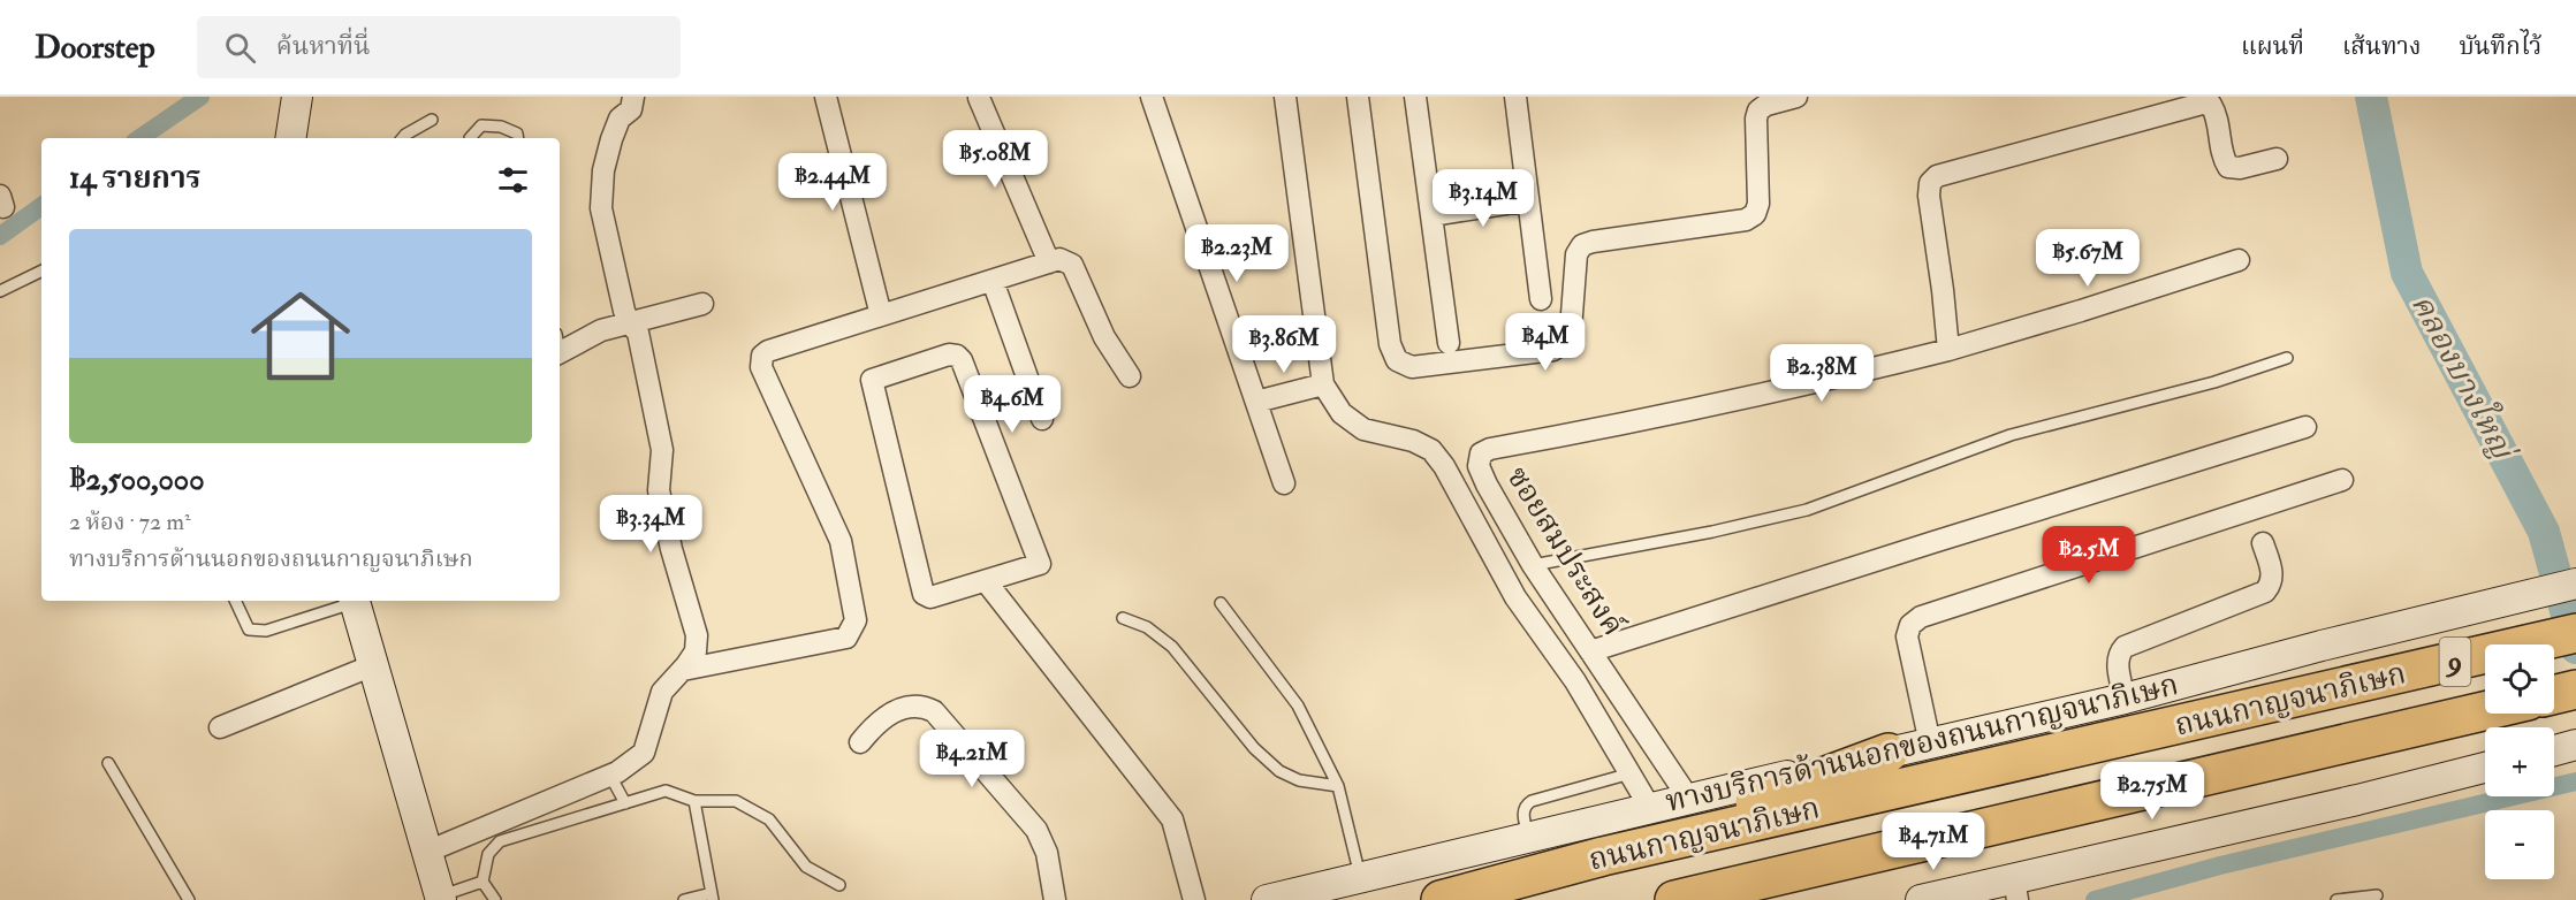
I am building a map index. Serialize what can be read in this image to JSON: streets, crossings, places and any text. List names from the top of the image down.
{
  "streets": {
    "highway": ["9", "ถนนกาญจนาภิเษก"],
    "main road": ["ทางบริการด้านนอกของถนนกาญจนาภิเษก"],
    "street": ["ซอยสมประสงค์"]
  },
  "crossings": [
    ["ซอยสมประสงค์", "ทางบริการด้านนอกของถนนกาญจนาภิเษก"]
  ],
  "water": ["คลองบางใหญ่"],
  "page": {
    "header": "Doorstep",
    "search": "ค้นหาที่นี่",
    "nav": ["แผนที่", "เส้นทาง", "บันทึกไว้"],
    "price": [
      "฿5.08M",
      "฿2.44M",
      "฿3.14M",
      "฿2.23M",
      "฿5.67M",
      "฿4M",
      "฿3.86M",
      "฿2.38M",
      "฿4.6M",
      "฿3.34M",
      "฿2.5M",
      "฿4.21M",
      "฿2.75M",
      "฿4.71M"
    ],
    "heading": "14 รายการ",
    "list": [
      {
        "name": "฿2,500,000",
        "note": "2 ห้อง · 72 m² · ทางบริการด้านนอกของถนนกาญจนาภิเษก"
      }
    ],
    "map_buttons": ["+", "−"]
  }
}
